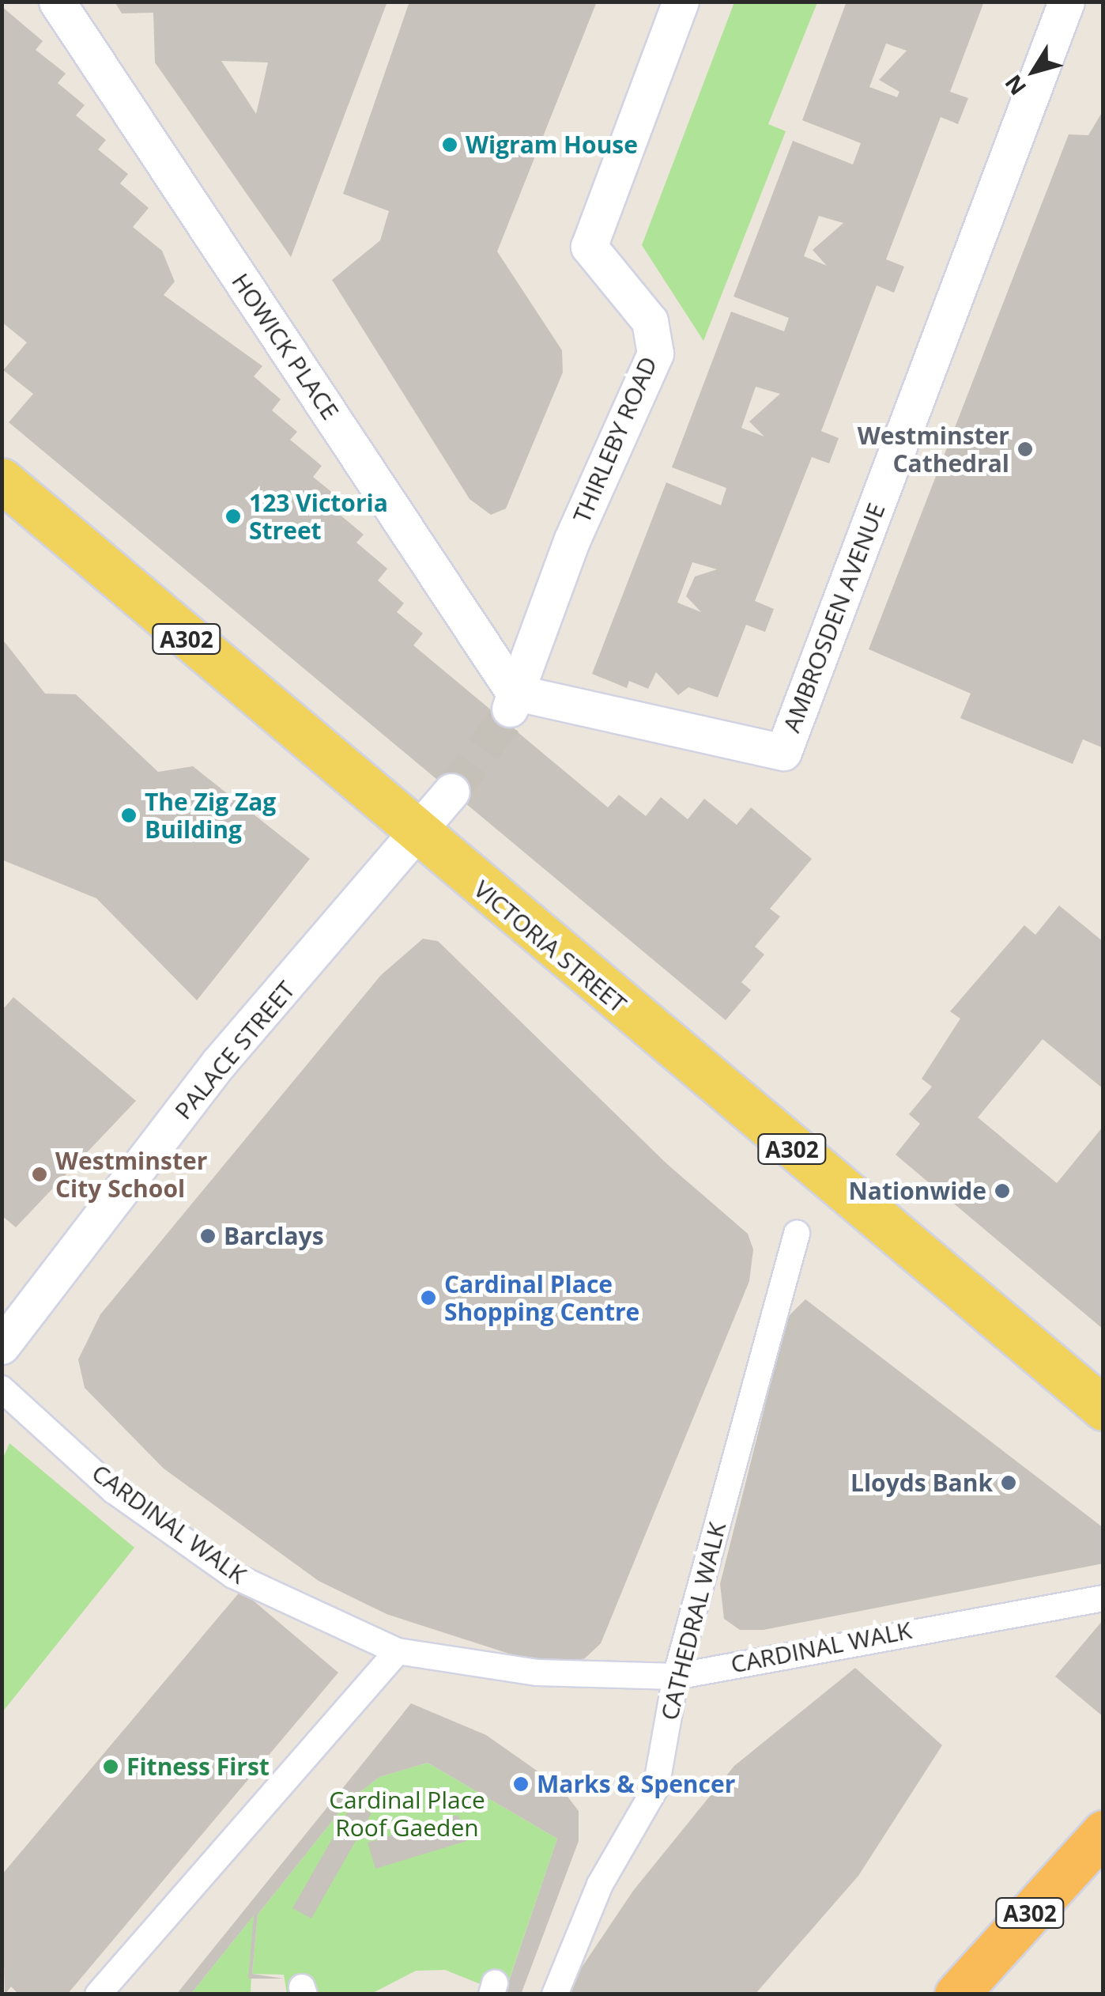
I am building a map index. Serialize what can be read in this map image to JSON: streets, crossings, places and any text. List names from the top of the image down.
{
  "streets": {
    "highway": ["A302"],
    "main road": ["VICTORIA STREET"],
    "street": [
      "HOWICK PLACE",
      "THIRLEBY ROAD",
      "AMBROSDEN AVENUE",
      "PALACE STREET",
      "CARDINAL WALK",
      "CATHEDRAL WALK"
    ]
  },
  "crossings": [
    ["HOWICK PLACE", "THIRLEBY ROAD"],
    ["HOWICK PLACE", "AMBROSDEN AVENUE"],
    ["THIRLEBY ROAD", "AMBROSDEN AVENUE"],
    ["VICTORIA STREET", "PALACE STREET"],
    ["CARDINAL WALK", "CATHEDRAL WALK"]
  ],
  "parks": ["Cardinal Place Roof Gaeden"],
  "places": [
    "Wigram House",
    "Westminster Cathedral",
    "123 Victoria Street",
    "The Zig Zag Building",
    "Westminster City School",
    "Nationwide",
    "Barclays",
    "Cardinal Place Shopping Centre",
    "Lloyds Bank",
    "Fitness First",
    "Marks & Spencer"
  ],
  "north": "bottom left"
}
